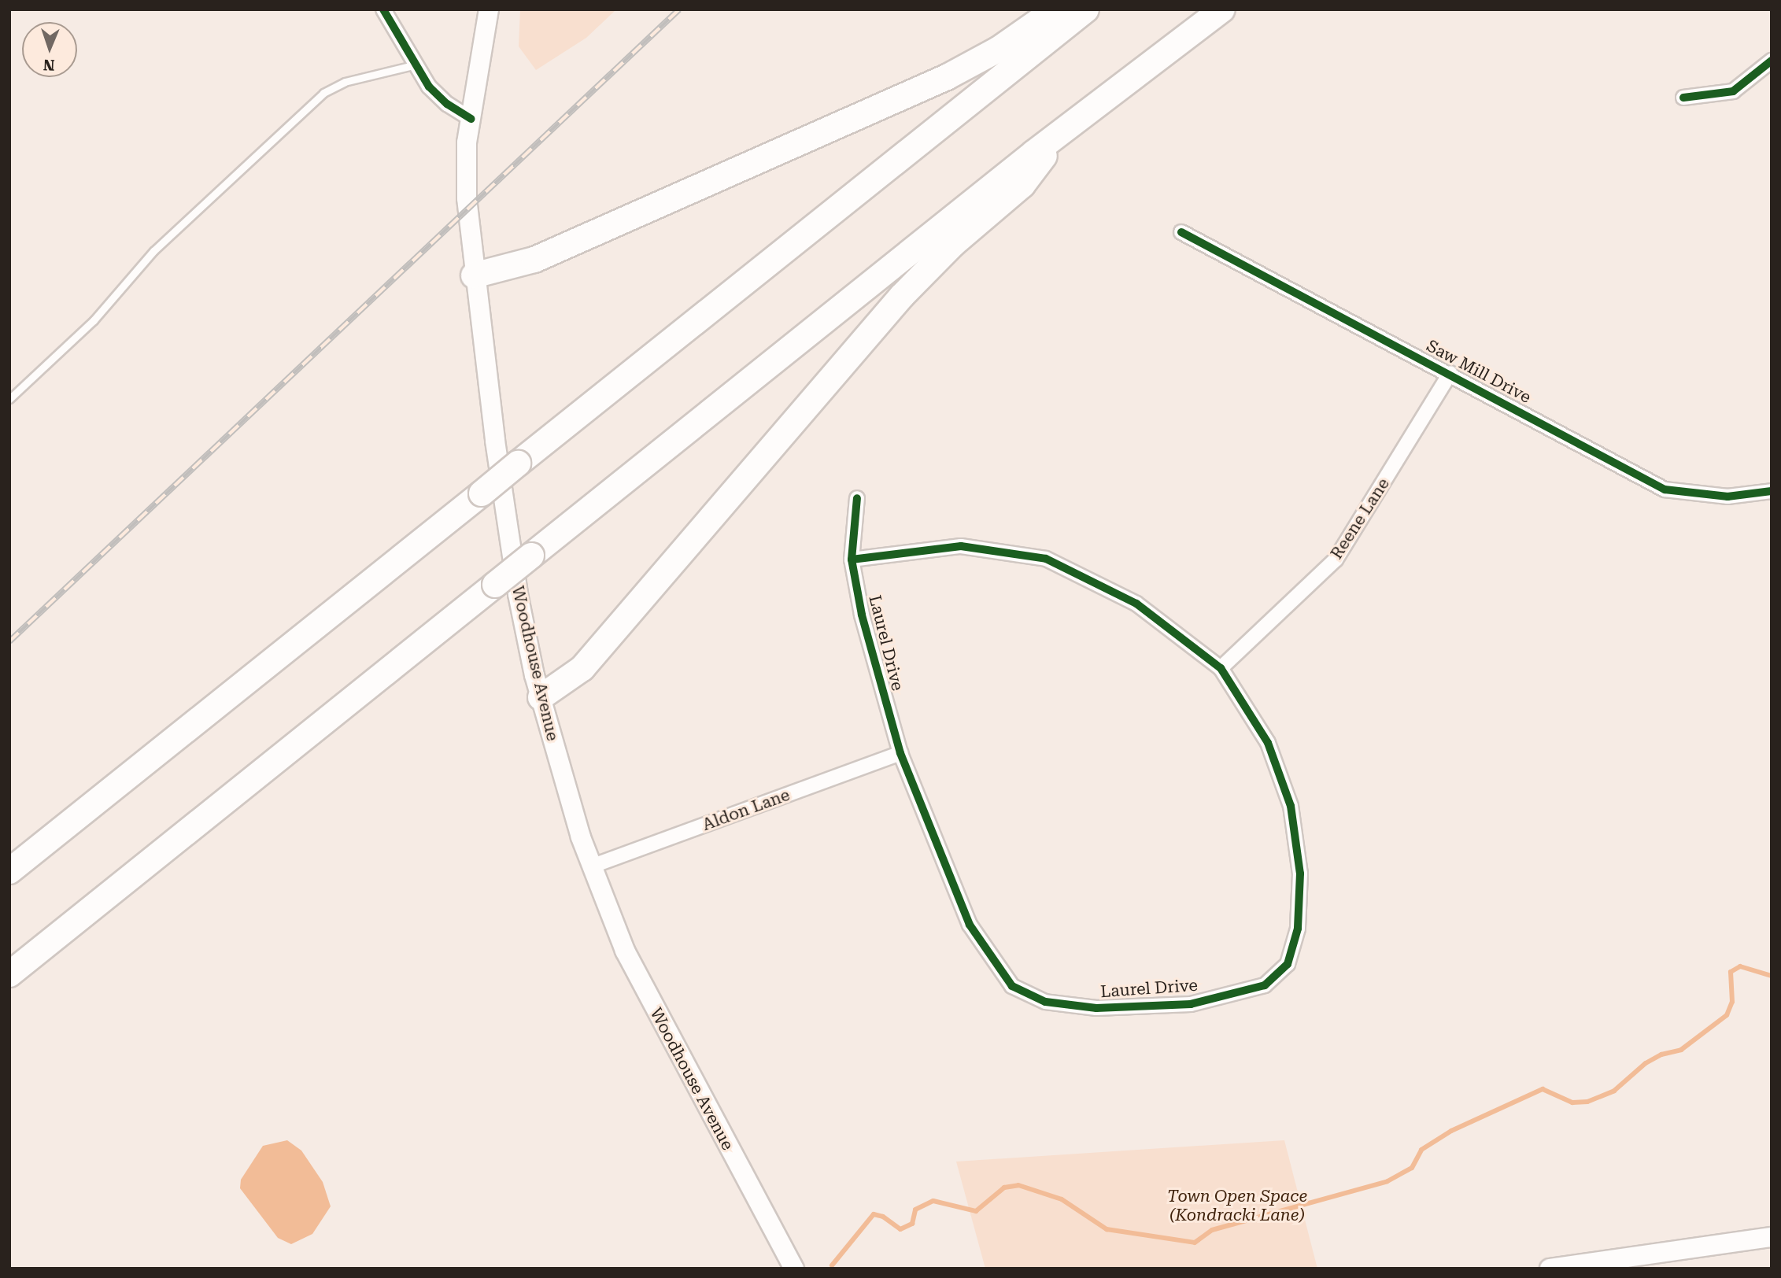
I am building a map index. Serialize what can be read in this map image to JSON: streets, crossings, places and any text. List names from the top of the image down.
{
  "streets": {
    "main road": ["Woodhouse Avenue"],
    "street": [
      "Saw Mill Drive",
      "Reene Lane",
      "Laurel Drive",
      "Aldon Lane"
    ]
  },
  "crossings": [
    ["Saw Mill Drive", "Reene Lane"],
    ["Reene Lane", "Laurel Drive"],
    ["Laurel Drive", "Aldon Lane"],
    ["Woodhouse Avenue", "Aldon Lane"]
  ],
  "parks": ["Town Open Space (Kondracki Lane)"],
  "north": "bottom"
}
